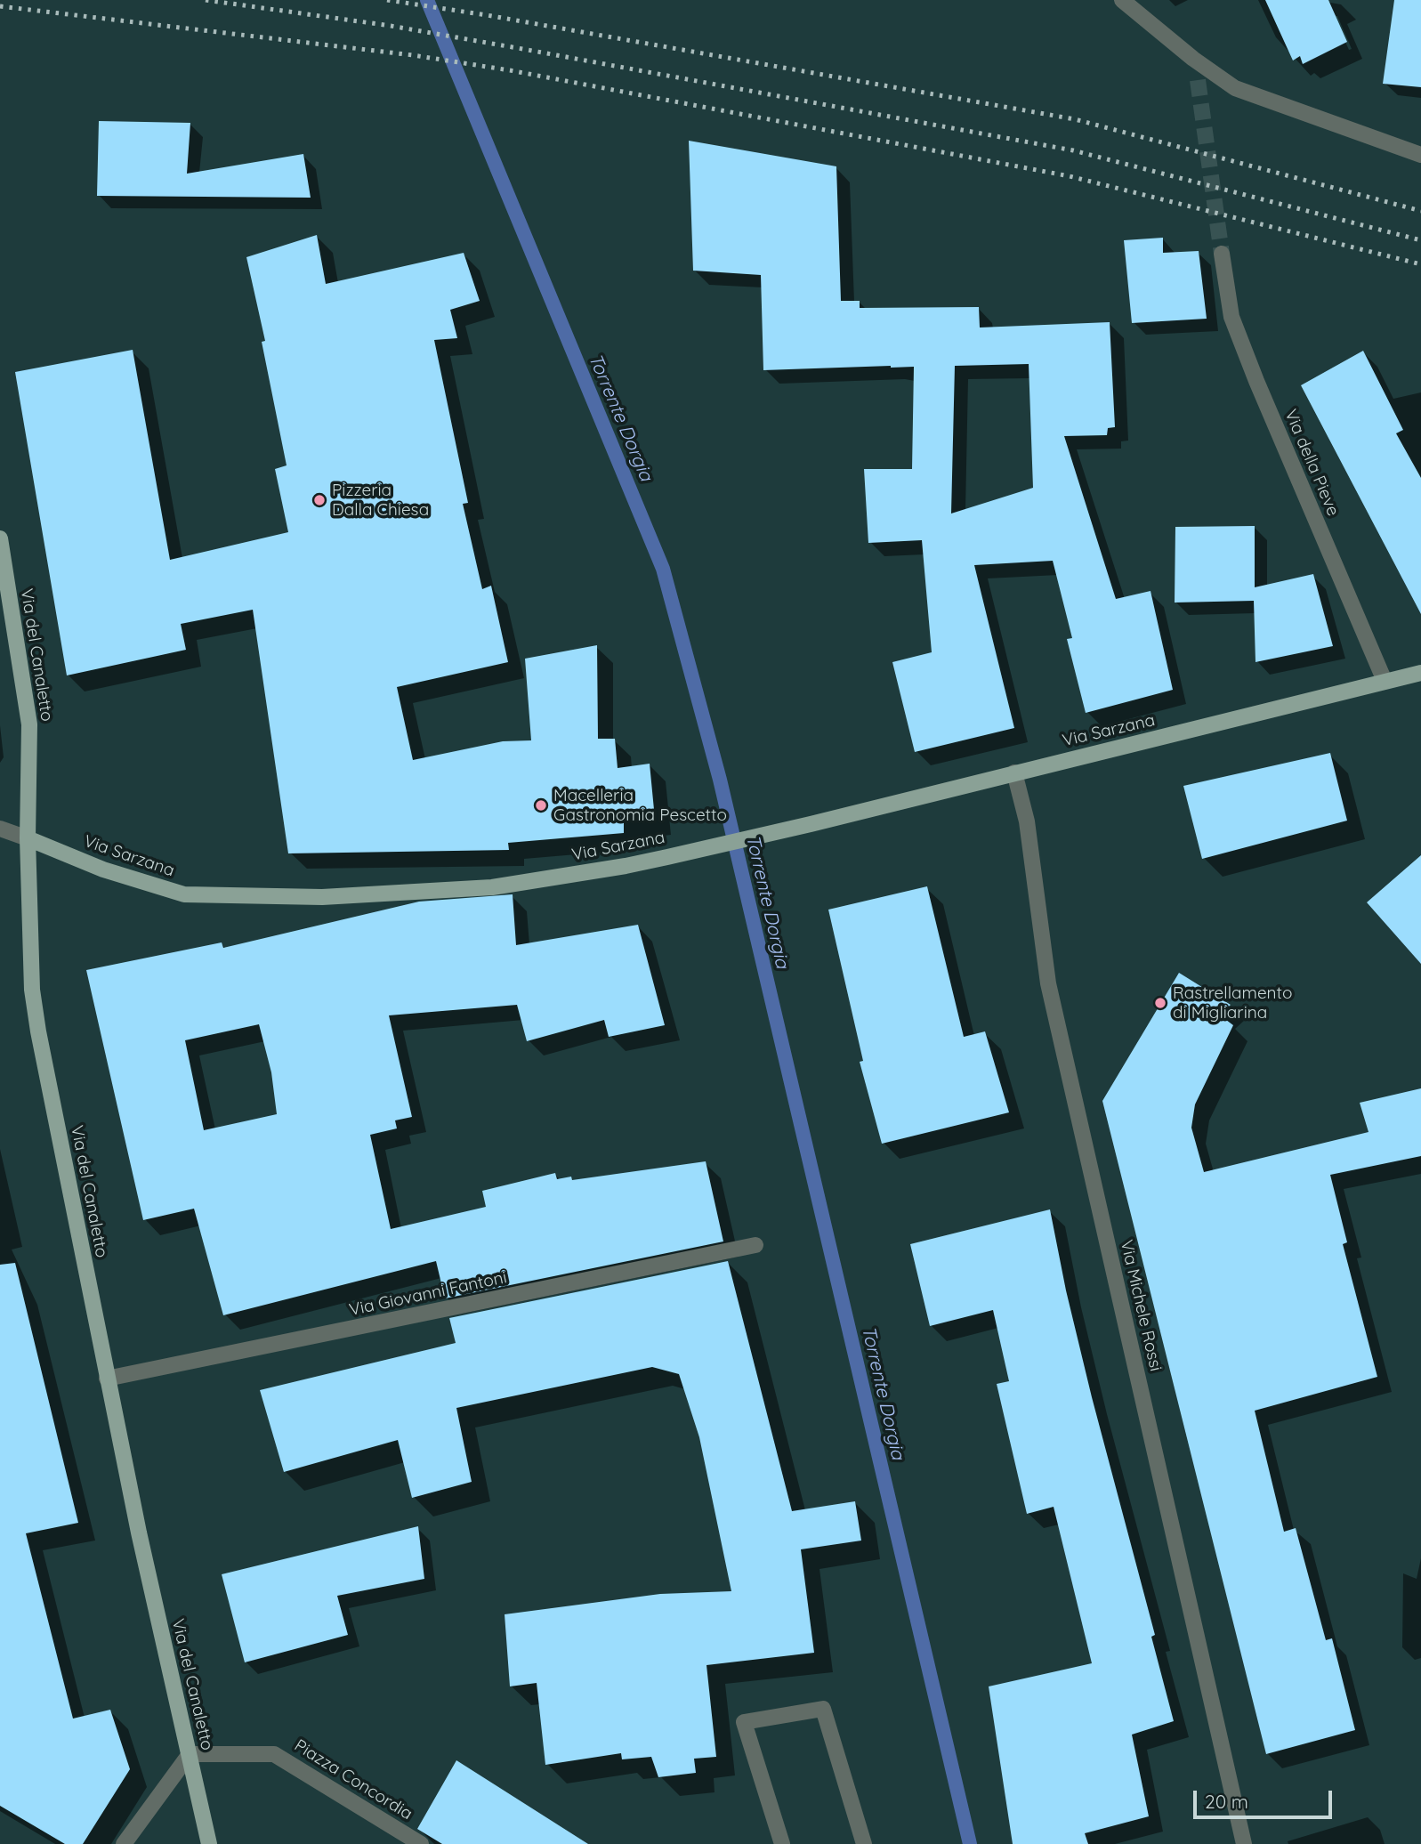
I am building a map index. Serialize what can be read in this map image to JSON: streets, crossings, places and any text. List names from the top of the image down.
{
  "streets": {
    "main road": ["Via del Canaletto", "Via Sarzana"],
    "street": [
      "Via della Pieve",
      "Via Giovanni Fantoni",
      "Via Michele Rossi",
      "Piazza Concordia"
    ]
  },
  "crossings": [
    ["Via della Pieve", "Via Sarzana"],
    ["Via del Canaletto", "Via Sarzana"],
    ["Via del Canaletto", "Via Giovanni Fantoni"],
    ["Via del Canaletto", "Piazza Concordia"],
    ["Via Sarzana", "Via Michele Rossi"]
  ],
  "water": ["Torrente Dorgia"],
  "places": ["Pizzeria Dalla Chiesa", "Macelleria Gastronomia Pescetto", "Rastrellamento di Migliarina"],
  "scale_bar": "20 m"
}
